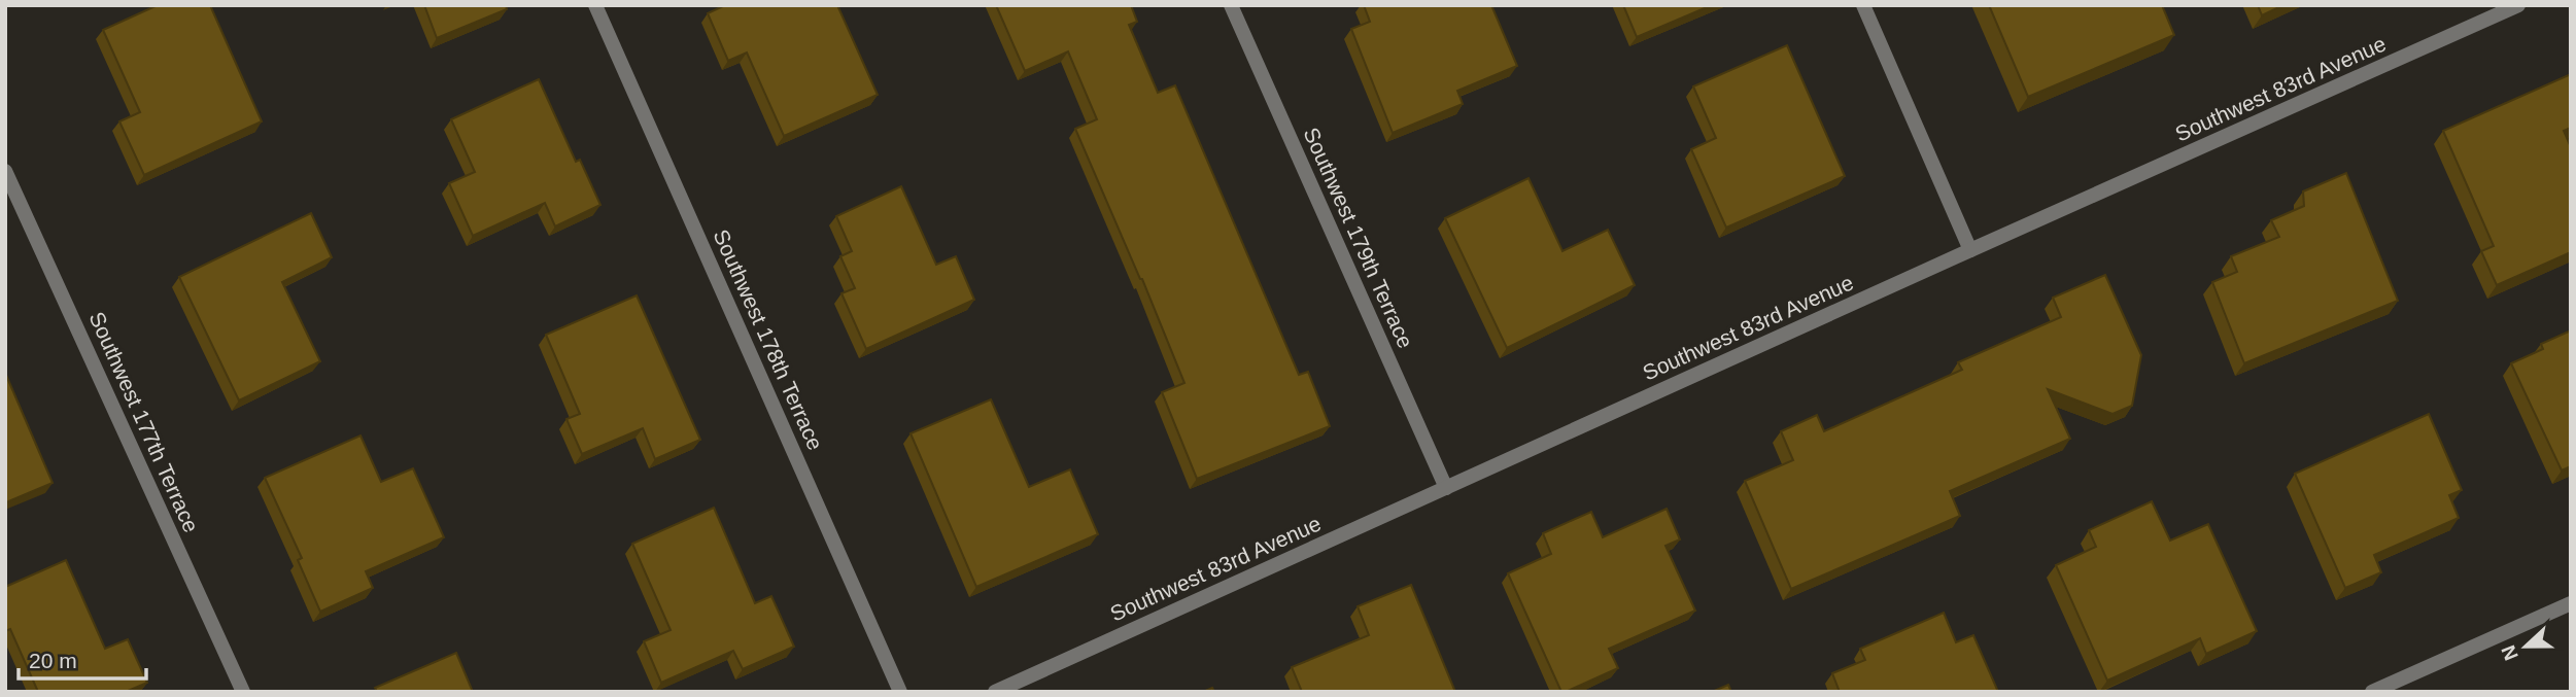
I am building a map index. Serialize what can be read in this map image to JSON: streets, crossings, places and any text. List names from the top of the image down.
{
  "streets": {
    "street": [
      "Southwest 83rd Avenue",
      "Southwest 179th Terrace",
      "Southwest 178th Terrace",
      "Southwest 177th Terrace"
    ]
  },
  "crossings": [
    ["Southwest 83rd Avenue", "Southwest 179th Terrace"]
  ],
  "scale_bar": "20 m",
  "north": "left"
}
